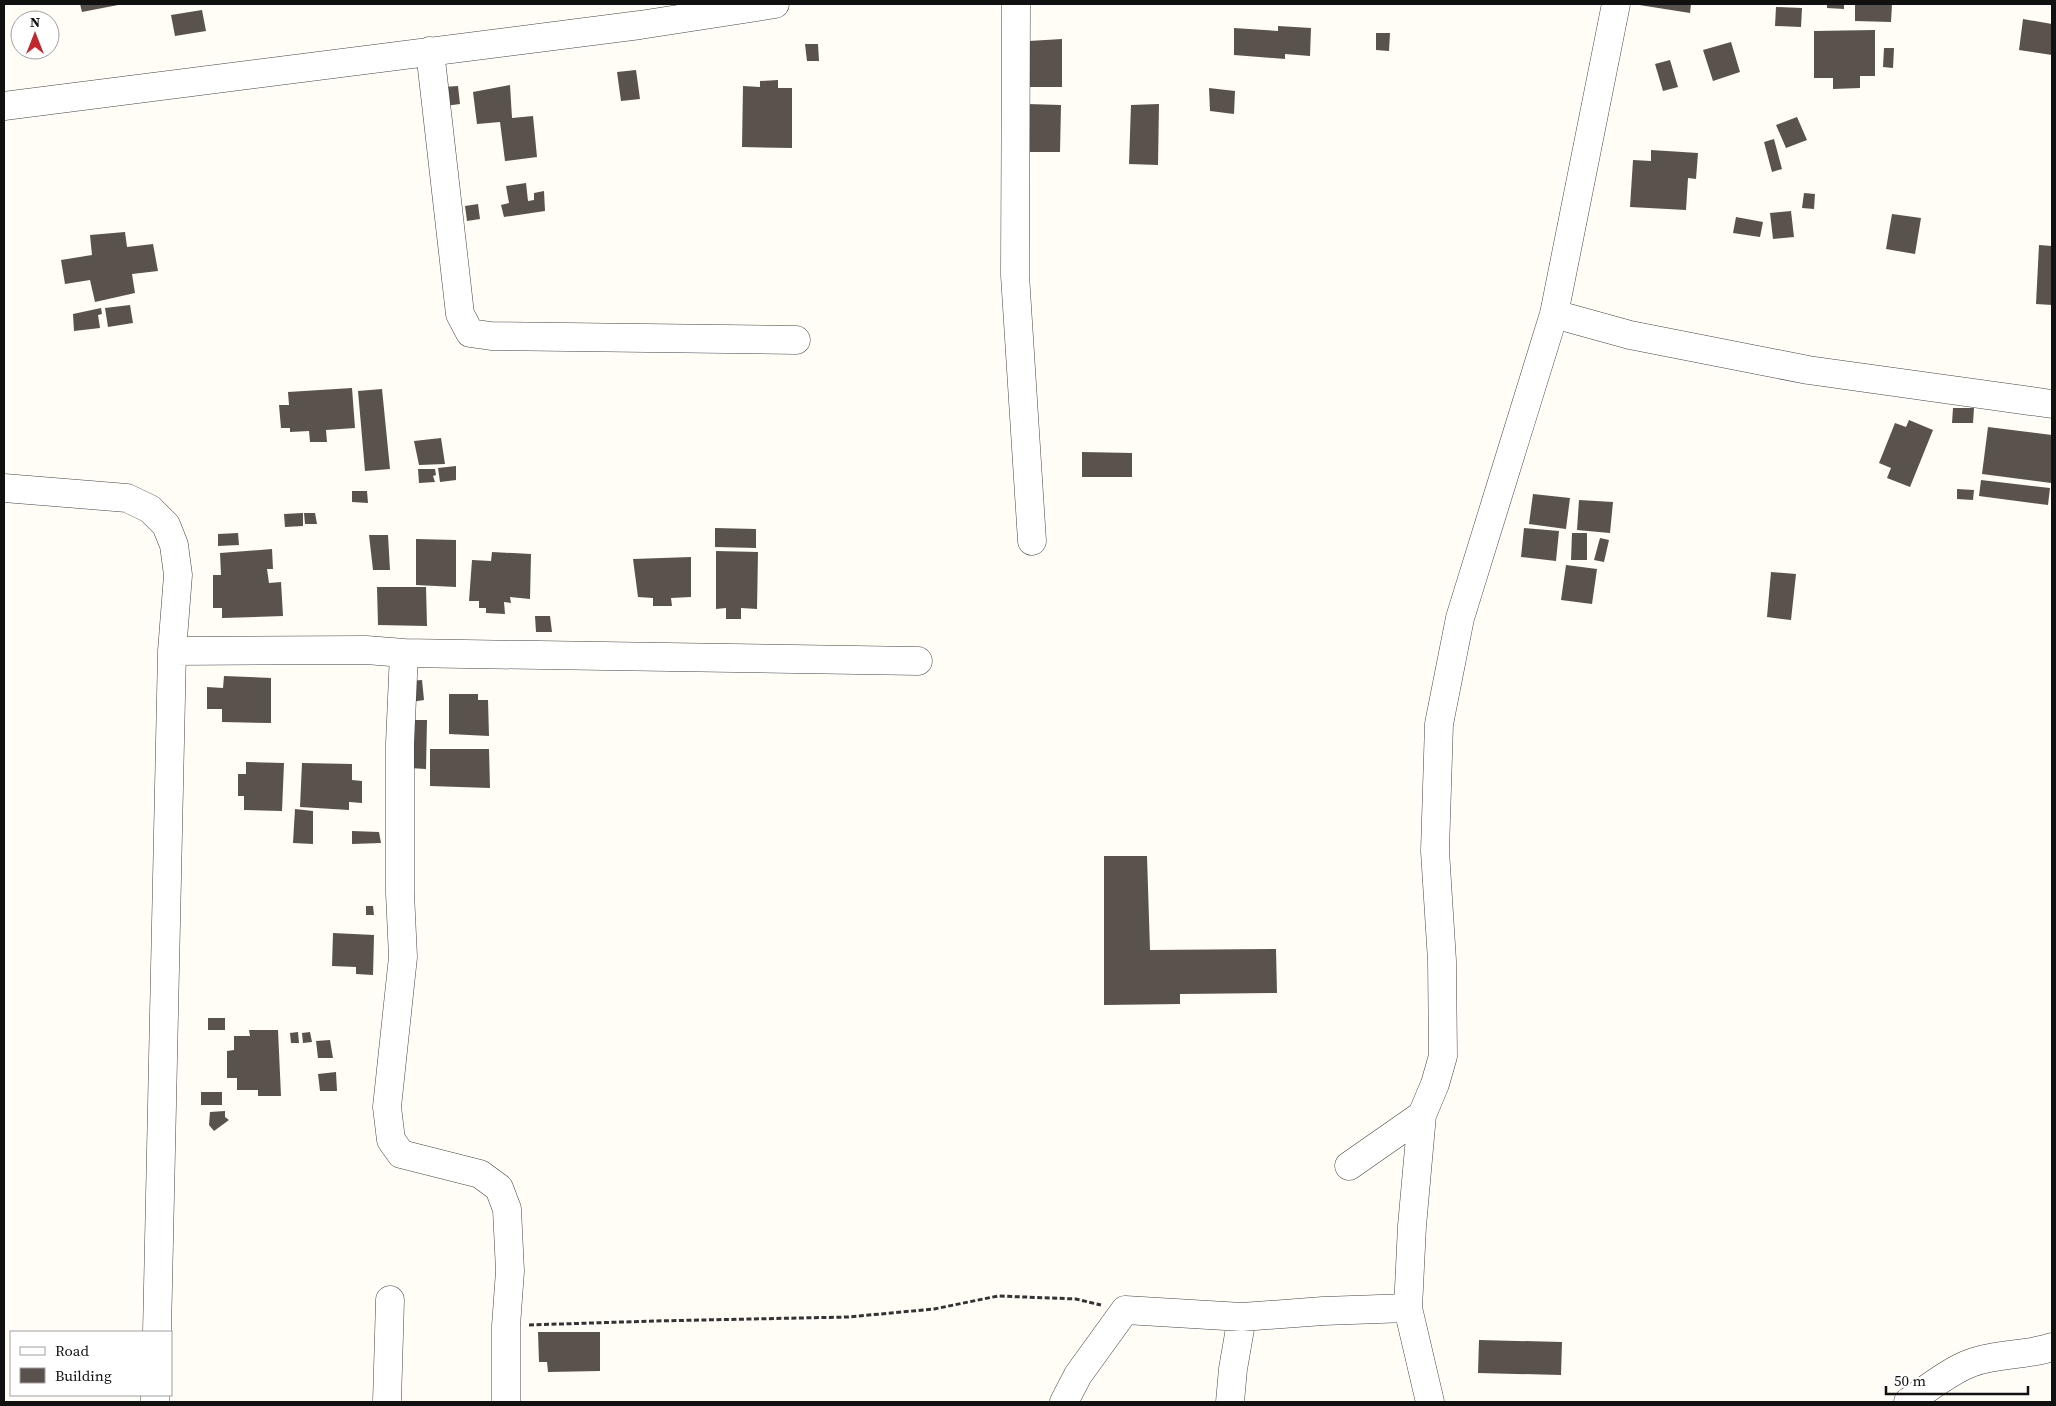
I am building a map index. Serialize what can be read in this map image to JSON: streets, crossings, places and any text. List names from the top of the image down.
{
  "legend": ["Road", "Building"],
  "scale_bar": "50 m",
  "north": "top"
}
